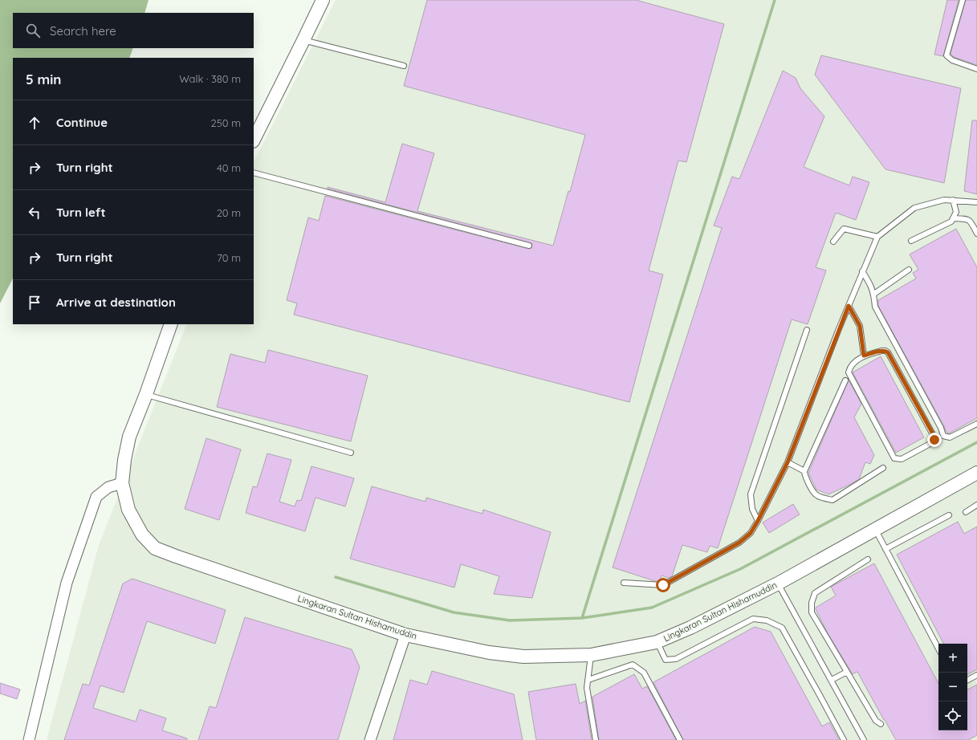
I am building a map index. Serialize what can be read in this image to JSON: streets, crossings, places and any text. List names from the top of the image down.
{
  "streets": {
    "street": ["Lingkaran Sultan Hishamuddin"]
  },
  "page": {
    "search": "Search here",
    "heading": ["5 min", "Walk · 380 m"],
    "list": [
      ["Continue", "250 m"],
      ["Turn right", "40 m"],
      ["Turn left", "20 m"],
      ["Turn right", "70 m"],
      "Arrive at destination"
    ],
    "map_buttons": ["+", "−"]
  }
}
